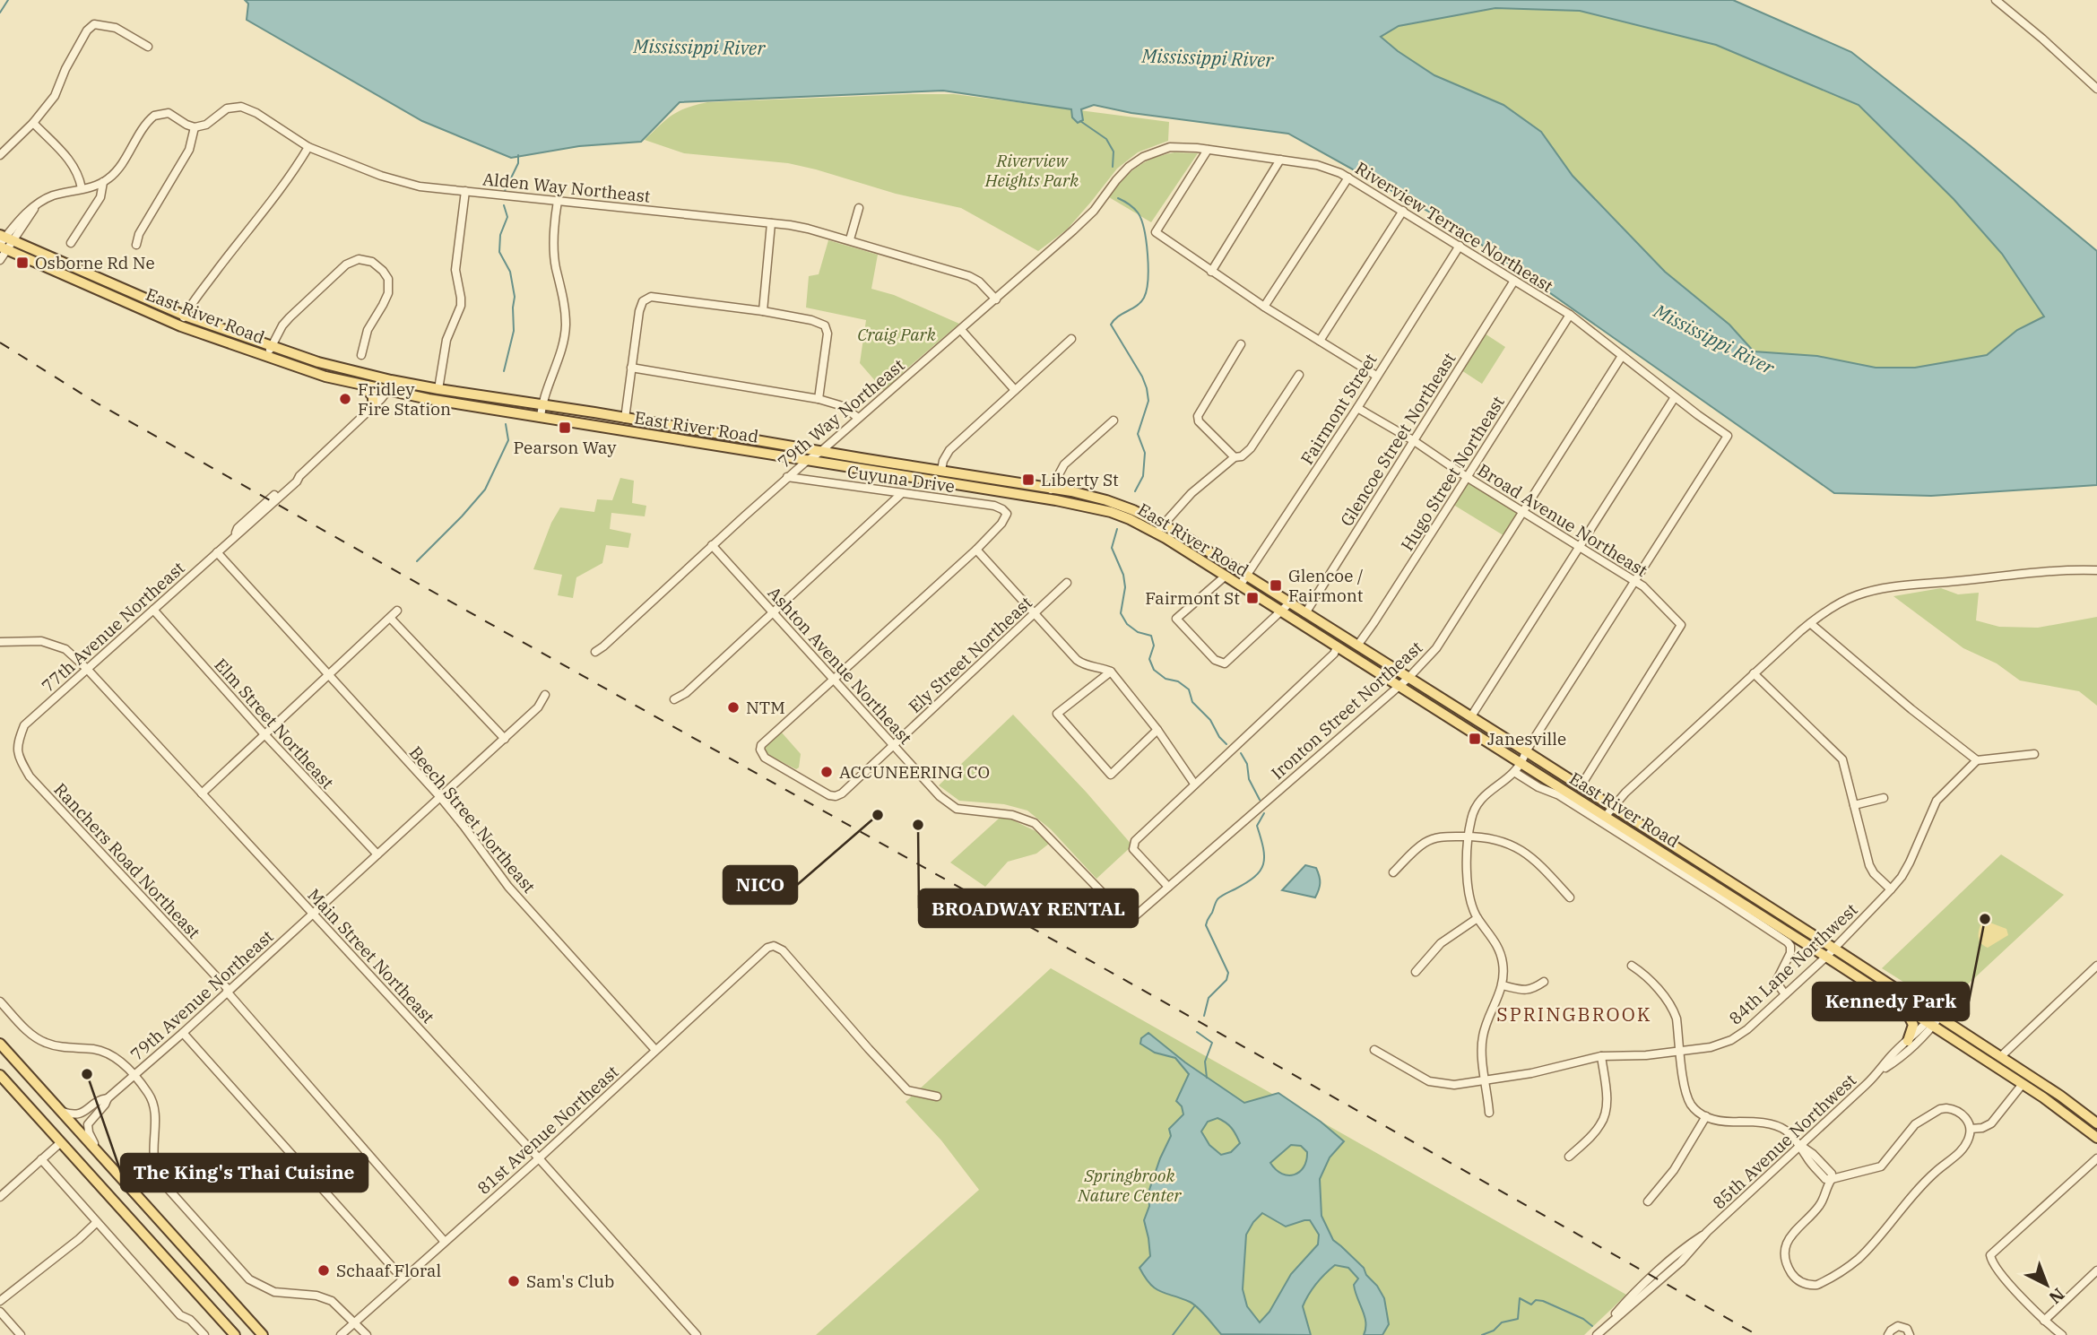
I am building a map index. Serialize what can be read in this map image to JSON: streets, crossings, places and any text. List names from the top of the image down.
{
  "streets": {
    "main road": ["East River Road"],
    "street": [
      "Alden Way Northeast",
      "Riverview Terrace Northeast",
      "Fairmont Street",
      "79th Way Northeast",
      "Glencoe Street Northeast",
      "Hugo Street Northeast",
      "Cuyuna Drive",
      "Broad Avenue Northeast",
      "77th Avenue Northeast",
      "Ely Street Northeast",
      "Ashton Avenue Northeast",
      "Ironton Street Northeast",
      "Elm Street Northeast",
      "Beech Street Northeast",
      "Ranchers Road Northeast",
      "Main Street Northeast",
      "84th Lane Northwest",
      "79th Avenue Northeast",
      "81st Avenue Northeast",
      "85th Avenue Northwest"
    ]
  },
  "crossings": [
    ["Alden Way Northeast", "79th Way Northeast"],
    ["Riverview Terrace Northeast", "Fairmont Street"],
    ["Riverview Terrace Northeast", "79th Way Northeast"],
    ["Riverview Terrace Northeast", "Glencoe Street Northeast"],
    ["Riverview Terrace Northeast", "Hugo Street Northeast"],
    ["Riverview Terrace Northeast", "Broad Avenue Northeast"],
    ["Riverview Terrace Northeast", "Ironton Street Northeast"],
    ["East River Road", "Fairmont Street"],
    ["East River Road", "79th Way Northeast"],
    ["East River Road", "Glencoe Street Northeast"],
    ["East River Road", "Hugo Street Northeast"],
    ["East River Road", "Broad Avenue Northeast"],
    ["East River Road", "77th Avenue Northeast"],
    ["East River Road", "Ironton Street Northeast"],
    ["East River Road", "84th Lane Northwest"],
    ["East River Road", "85th Avenue Northwest"],
    ["Fairmont Street", "Broad Avenue Northeast"],
    ["79th Way Northeast", "Cuyuna Drive"],
    ["79th Way Northeast", "Ashton Avenue Northeast"],
    ["Glencoe Street Northeast", "Broad Avenue Northeast"],
    ["Hugo Street Northeast", "Broad Avenue Northeast"],
    ["Broad Avenue Northeast", "Ironton Street Northeast"],
    ["77th Avenue Northeast", "Elm Street Northeast"],
    ["77th Avenue Northeast", "Beech Street Northeast"],
    ["77th Avenue Northeast", "Ranchers Road Northeast"],
    ["77th Avenue Northeast", "Main Street Northeast"],
    ["Ely Street Northeast", "Ashton Avenue Northeast"],
    ["Ashton Avenue Northeast", "Ironton Street Northeast"],
    ["Beech Street Northeast", "81st Avenue Northeast"],
    ["Ranchers Road Northeast", "79th Avenue Northeast"],
    ["Ranchers Road Northeast", "81st Avenue Northeast"],
    ["Main Street Northeast", "79th Avenue Northeast"],
    ["Main Street Northeast", "81st Avenue Northeast"]
  ],
  "districts": ["SPRINGBROOK"],
  "water": ["Mississippi River"],
  "parks": ["Riverview Heights Park", "Craig Park", "Springbrook Nature Center"],
  "places": {
    "transit": [
      "Osborne Rd Ne",
      "Pearson Way",
      "Liberty St",
      "Glencoe / Fairmont",
      "Fairmont St",
      "Janesville"
    ],
    "other": [
      "Fridley Fire Station",
      "NTM",
      "ACCUNEERING CO",
      "NICO",
      "BROADWAY RENTAL",
      "Kennedy Park",
      "The King's Thai Cuisine",
      "Schaaf Floral",
      "Sam's Club"
    ]
  },
  "north": "bottom right"
}
